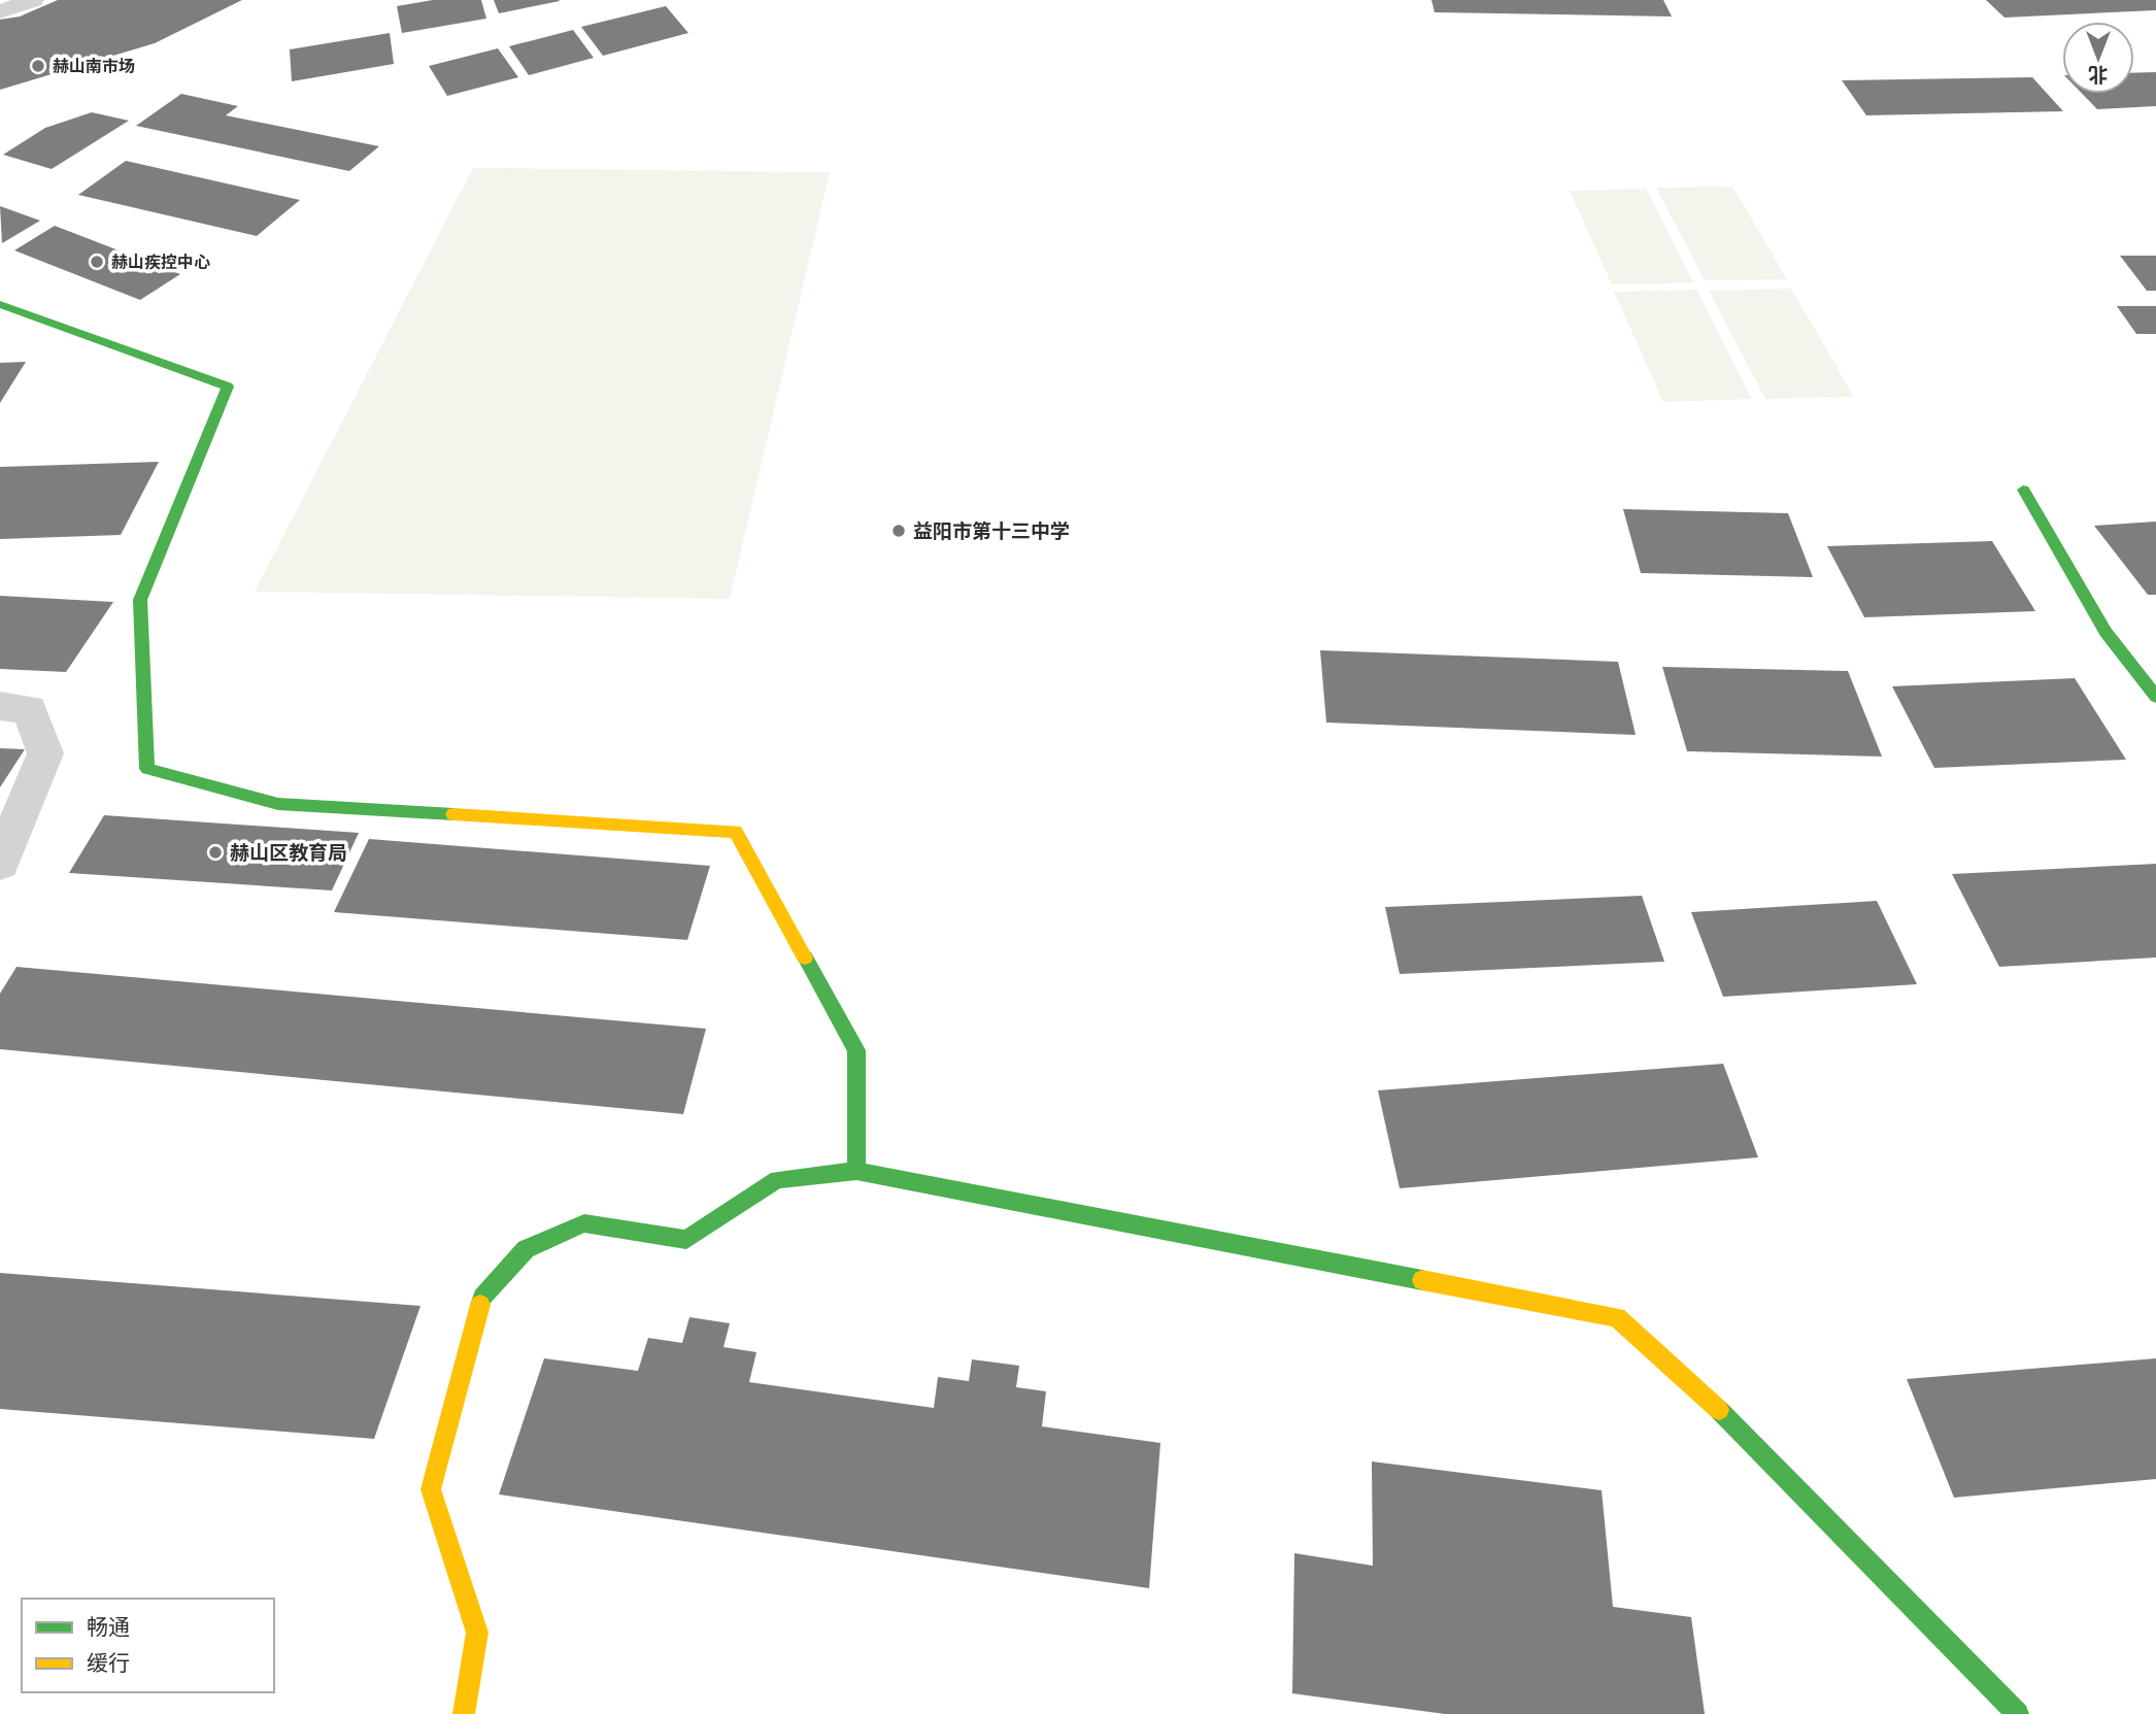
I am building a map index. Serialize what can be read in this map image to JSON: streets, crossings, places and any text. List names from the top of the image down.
{
  "places": [
    "赫山南市场",
    "赫山疾控中心",
    "益阳市第十三中学",
    "赫山区教育局"
  ],
  "legend": ["畅通", "缓行"],
  "north": "bottom"
}
